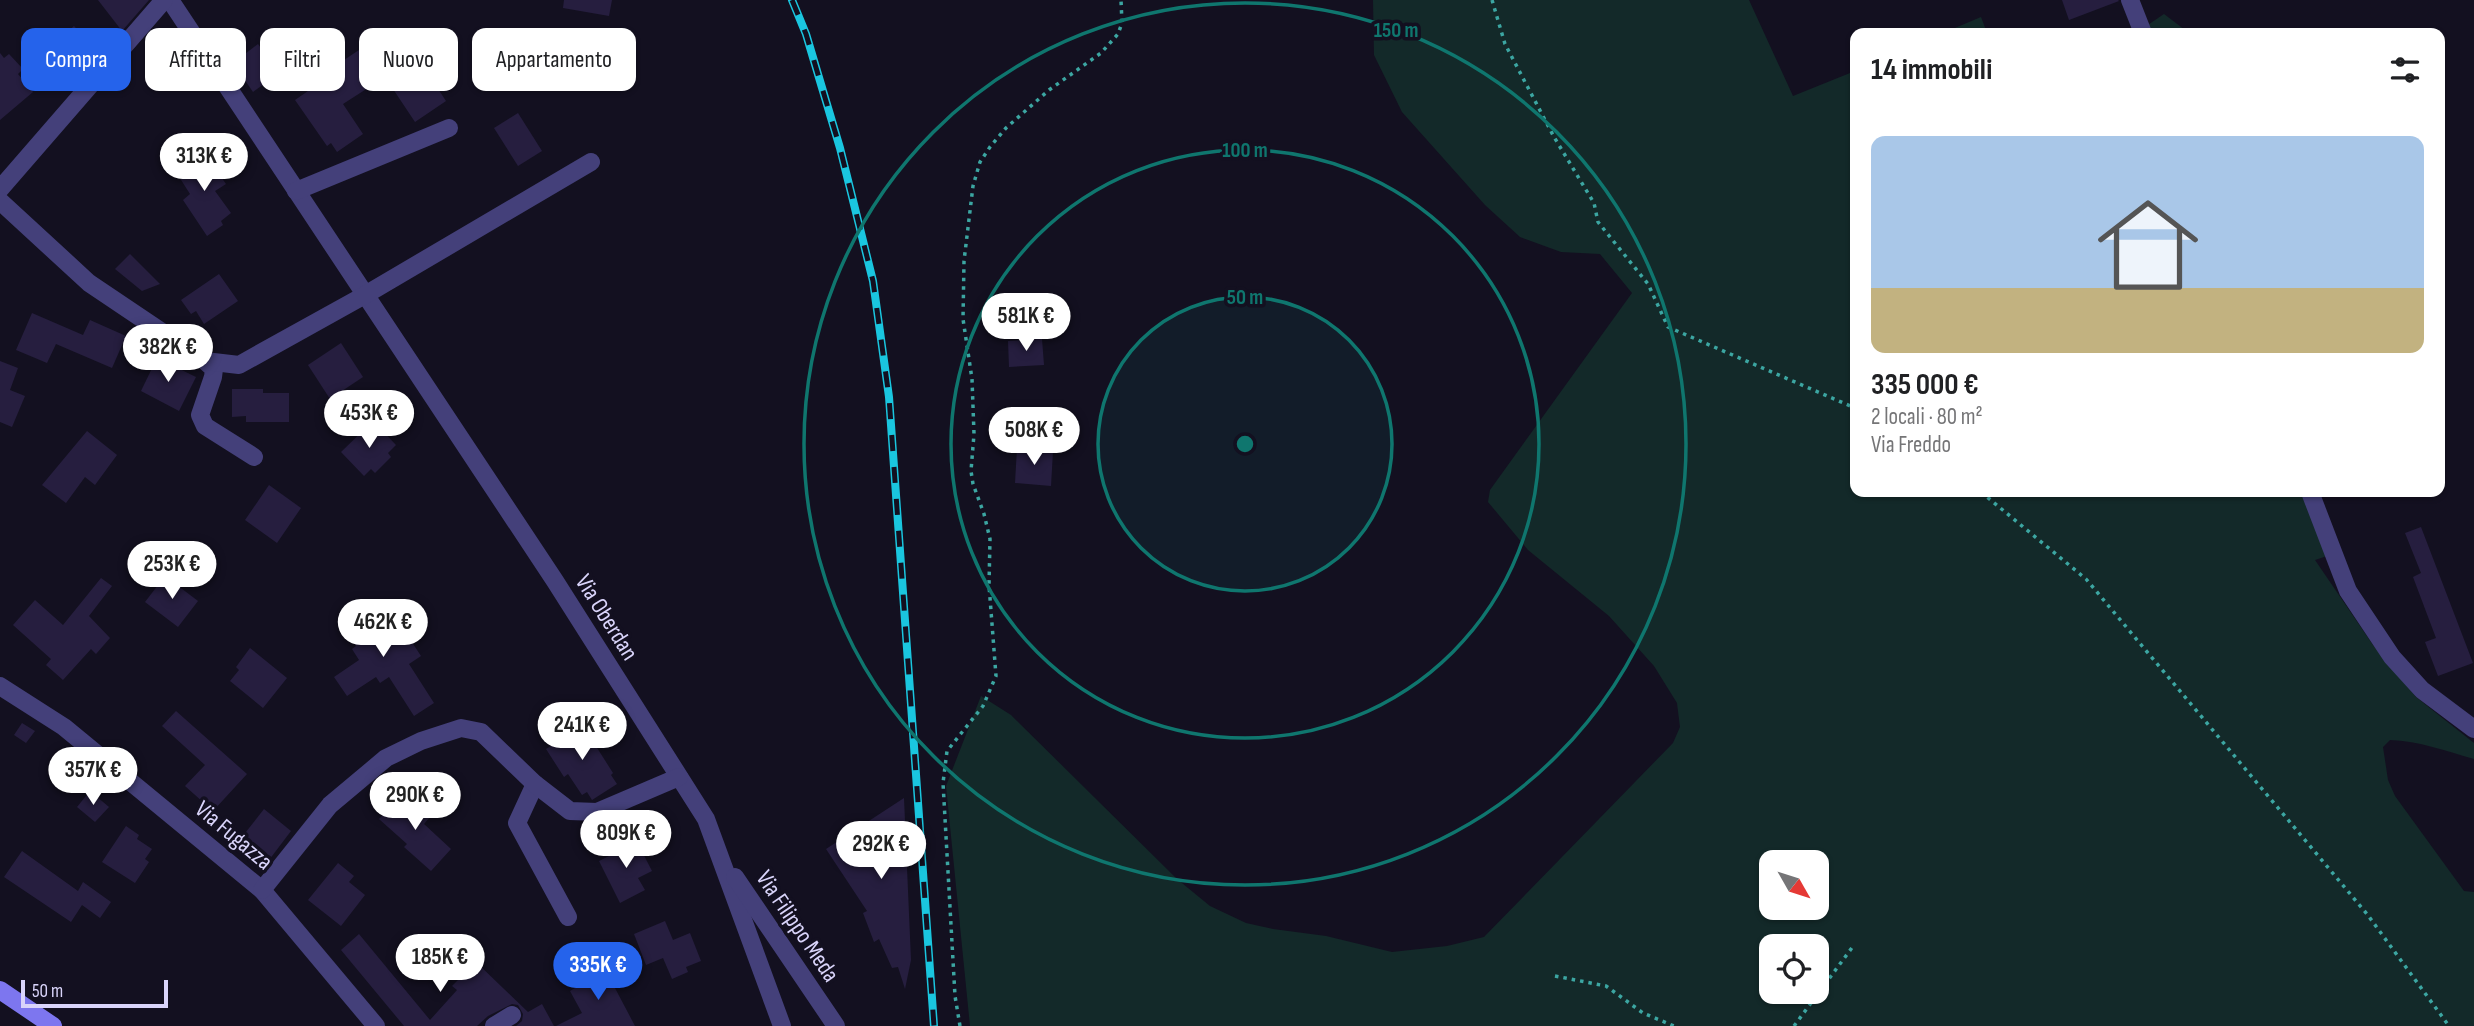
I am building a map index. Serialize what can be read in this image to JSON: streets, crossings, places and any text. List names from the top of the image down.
{
  "streets": {
    "street": ["Via Oberdan", "Via Fugazza", "Via Filippo Meda"]
  },
  "crossings": [
    ["Via Oberdan", "Via Filippo Meda"]
  ],
  "scale_bar": "50 m",
  "north": "bottom right",
  "page": {
    "chip": [
      "Compra",
      "Affitta",
      "Filtri",
      "Nuovo",
      "Appartamento"
    ],
    "heading": "14 immobili",
    "list": [
      {
        "name": "335 000 €",
        "note": "2 locali · 80 m² · Via Freddo"
      }
    ],
    "price": [
      "313K €",
      "581K €",
      "382K €",
      "453K €",
      "508K €",
      "253K €",
      "462K €",
      "241K €",
      "357K €",
      "290K €",
      "809K €",
      "292K €",
      "185K €",
      "335K €"
    ],
    "scale": "50 m"
  },
  "rings": ["150 m", "100 m", "50 m"]
}
